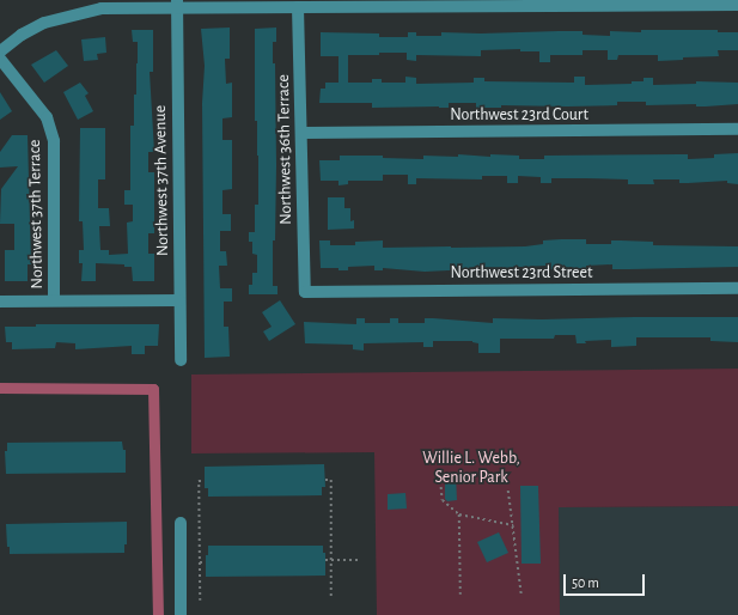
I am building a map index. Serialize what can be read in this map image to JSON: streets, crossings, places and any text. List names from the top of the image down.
{
  "streets": {
    "street": [
      "Northwest 23rd Court",
      "Northwest 36th Terrace",
      "Northwest 37th Avenue",
      "Northwest 37th Terrace",
      "Northwest 23rd Street"
    ]
  },
  "crossings": [
    ["Northwest 23rd Court", "Northwest 36th Terrace"],
    ["Northwest 36th Terrace", "Northwest 23rd Street"]
  ],
  "parks": ["Willie L. Webb, Senior Park"],
  "scale_bar": "50 m"
}
